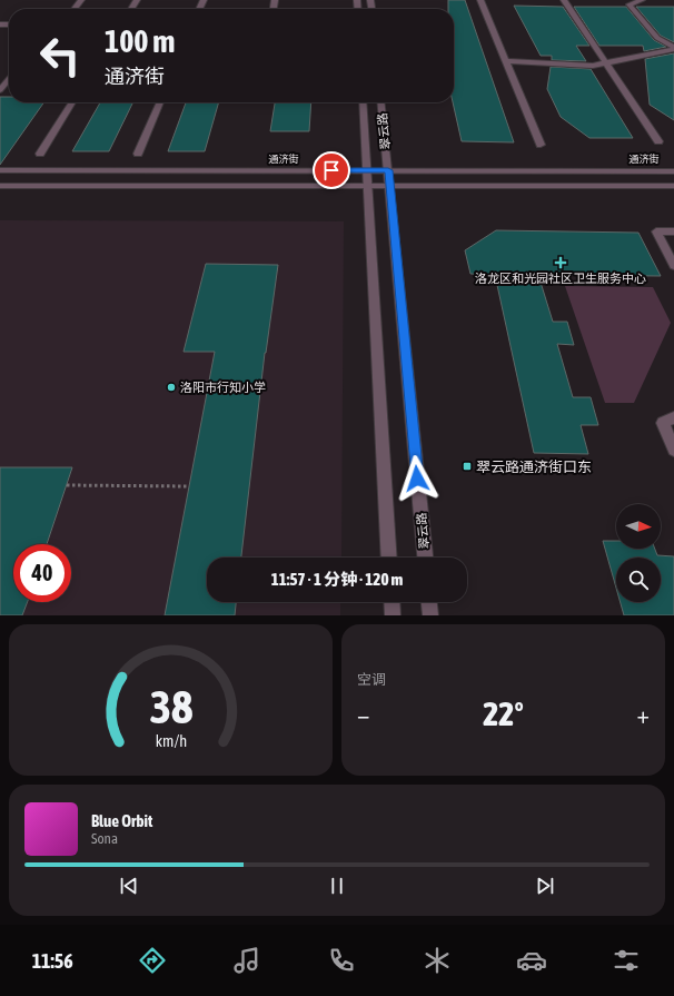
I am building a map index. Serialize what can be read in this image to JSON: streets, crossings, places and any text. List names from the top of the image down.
{
  "streets": {
    "street": ["翠云路", "通济街"]
  },
  "crossings": [
    ["翠云路", "通济街"]
  ],
  "places": {
    "health": ["洛龙区和光园社区卫生服务中心"],
    "other": ["洛阳市行知小学"],
    "transit": ["翠云路通济街口东"]
  },
  "north": "right",
  "page": {
    "turn": ["100 m", "通济街"],
    "limit": "40",
    "trip": "11:57 · 1 分钟 · 120 m",
    "tile": "空调",
    "heat": ["−", "22°", "+"],
    "song": ["Blue Orbit", "Sona"],
    "tabs": "11:56",
    "gauge": ["38", "km/h"]
  }
}
